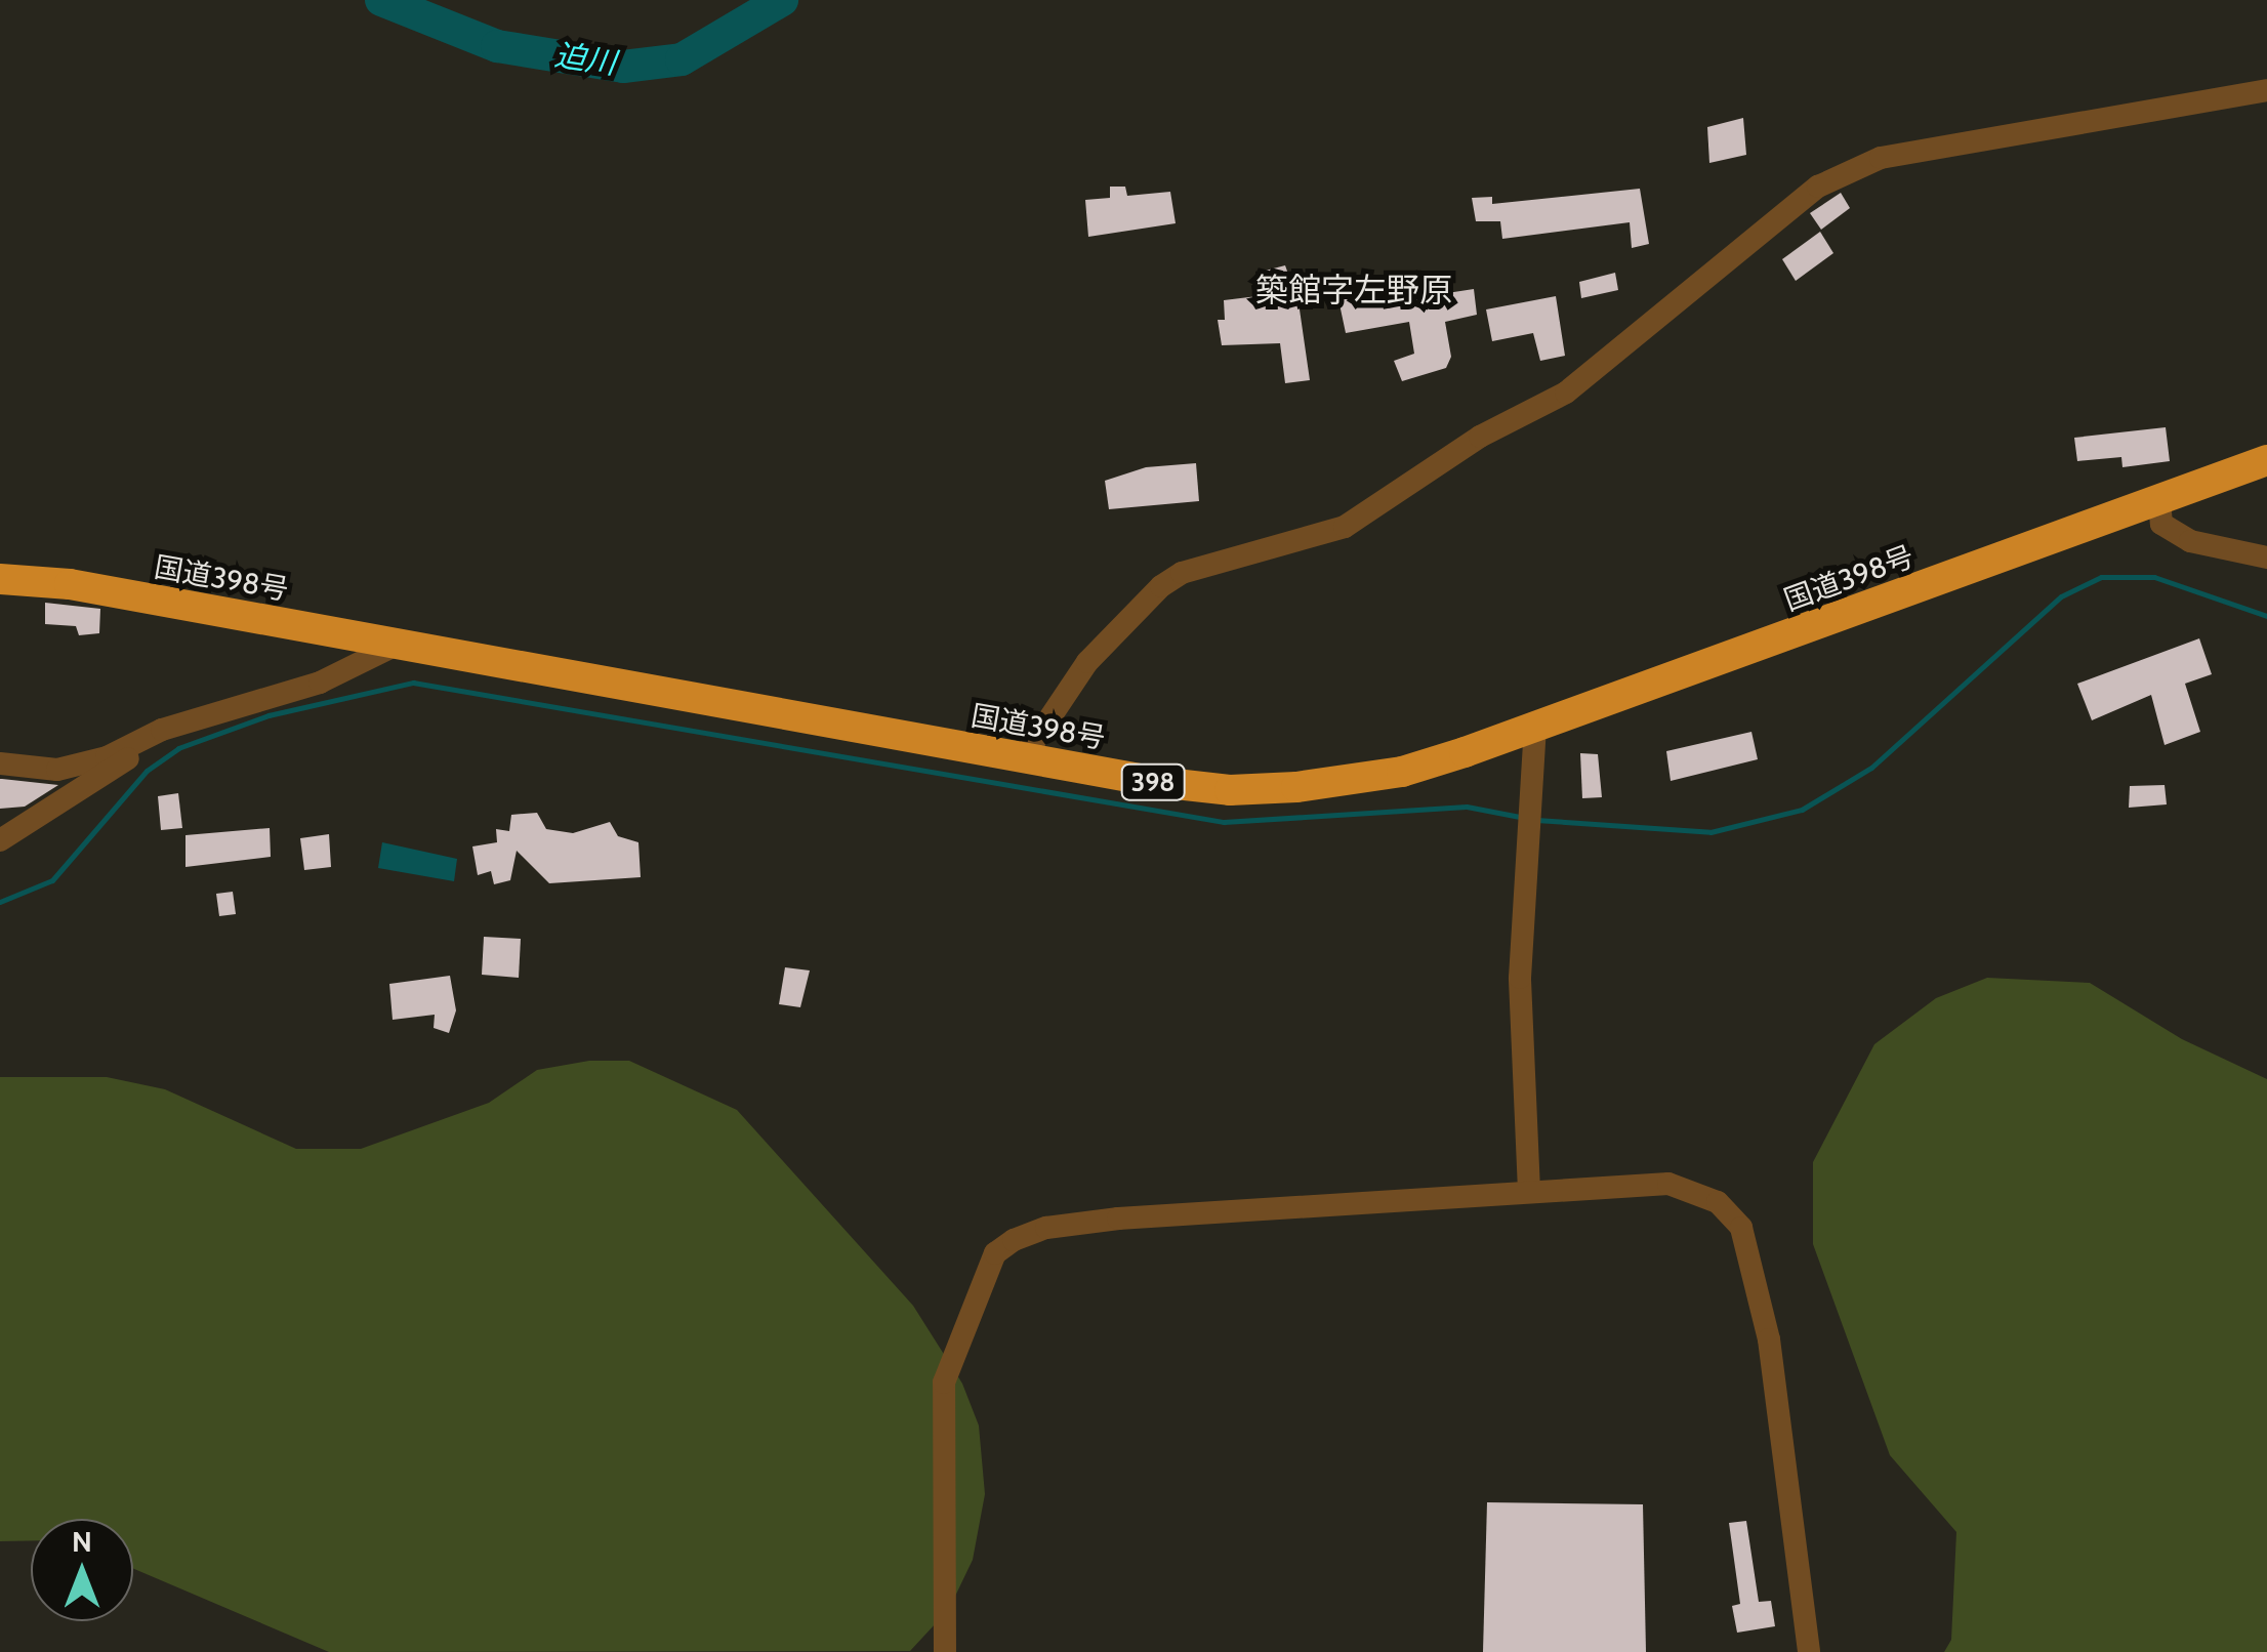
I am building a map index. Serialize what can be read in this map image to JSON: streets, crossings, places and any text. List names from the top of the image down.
{
  "streets": {
    "highway": ["国道398号", "398"]
  },
  "districts": ["築館字左野原"],
  "water": ["迫川"],
  "north": "top"
}
